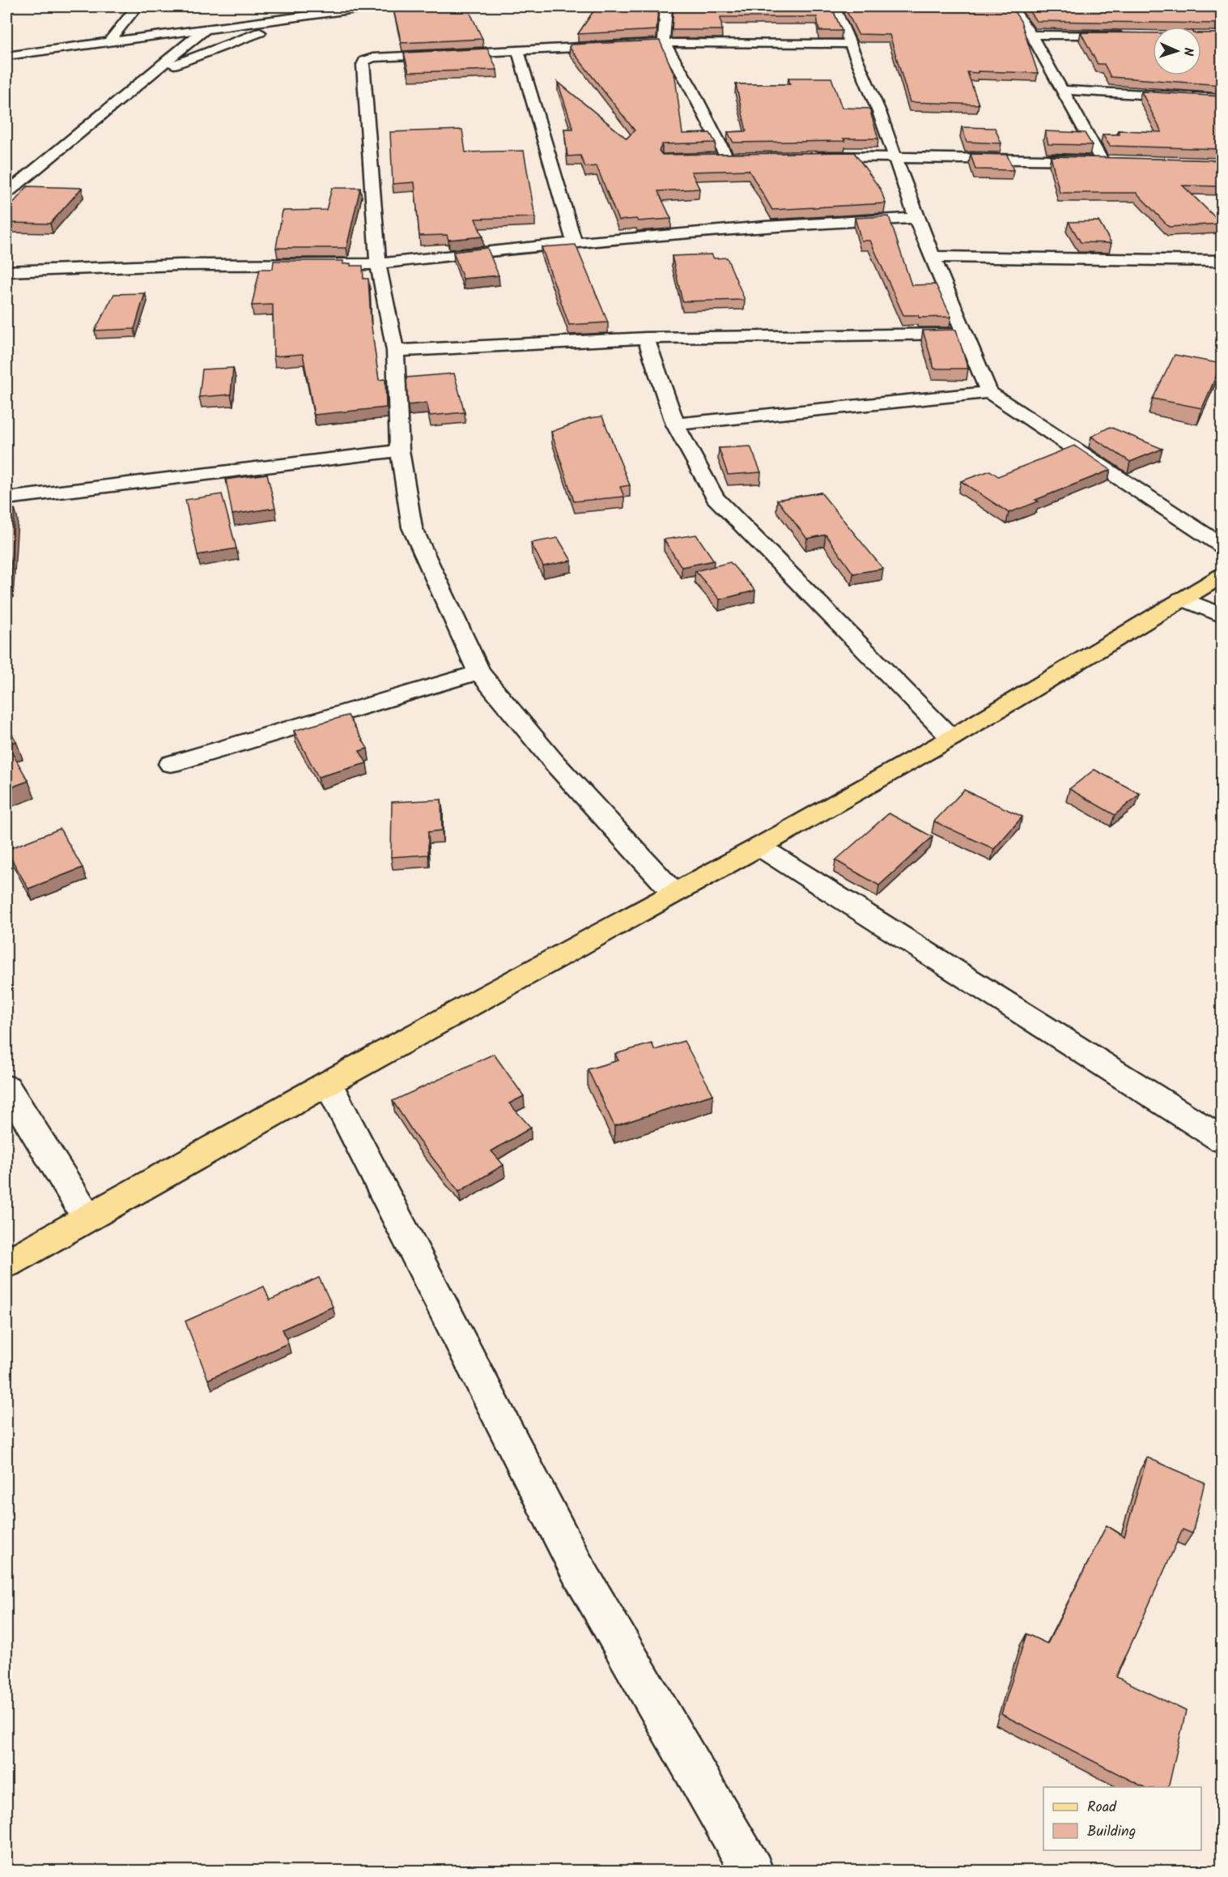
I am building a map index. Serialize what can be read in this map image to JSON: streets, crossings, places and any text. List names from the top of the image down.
{
  "legend": ["Road", "Building"],
  "north": "right"
}
